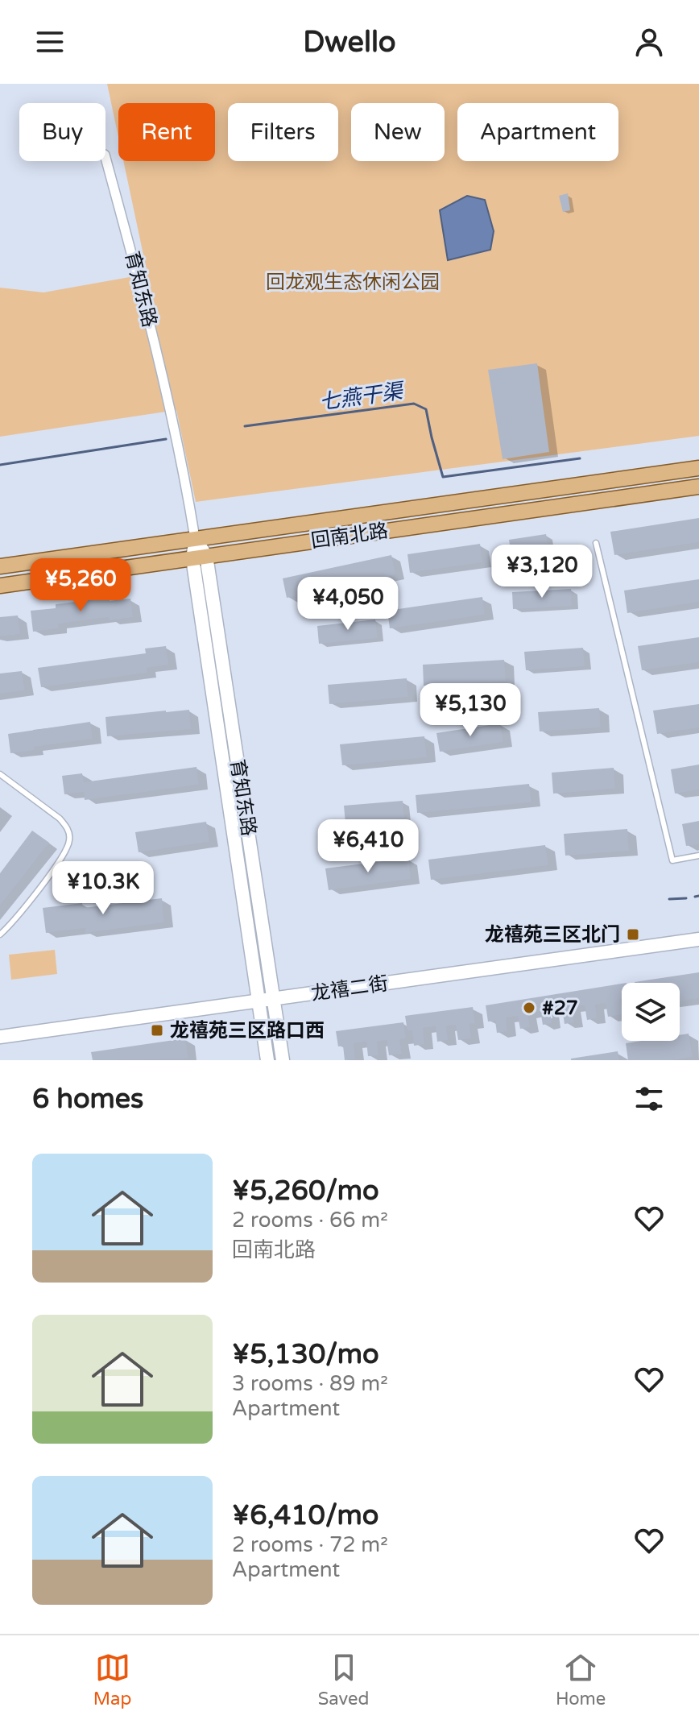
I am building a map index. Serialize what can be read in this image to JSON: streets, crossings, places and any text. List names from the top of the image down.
{
  "streets": {
    "main road": ["育知东路", "回南北路", "龙禧二街"]
  },
  "crossings": [
    ["育知东路", "回南北路"],
    ["育知东路", "龙禧二街"]
  ],
  "water": ["七燕干渠"],
  "parks": ["回龙观生态休闲公园"],
  "places": {
    "transit": ["龙禧苑三区北门", "龙禧苑三区路口西"],
    "other": ["#27"]
  },
  "page": {
    "header": "Dwello",
    "chip": [
      "Buy",
      "Rent",
      "Filters",
      "New",
      "Apartment"
    ],
    "price": [
      "¥3,120",
      "¥5,260",
      "¥4,050",
      "¥5,130",
      "¥6,410",
      "¥10.3K"
    ],
    "heading": "6 homes",
    "list": [
      {
        "name": "¥5,260/mo",
        "note": "2 rooms · 66 m² · 回南北路"
      },
      {
        "name": "¥5,130/mo",
        "note": "3 rooms · 89 m² · Apartment"
      },
      {
        "name": "¥6,410/mo",
        "note": "2 rooms · 72 m² · Apartment"
      }
    ],
    "tabs": ["Map", "Saved", "Home"]
  }
}
